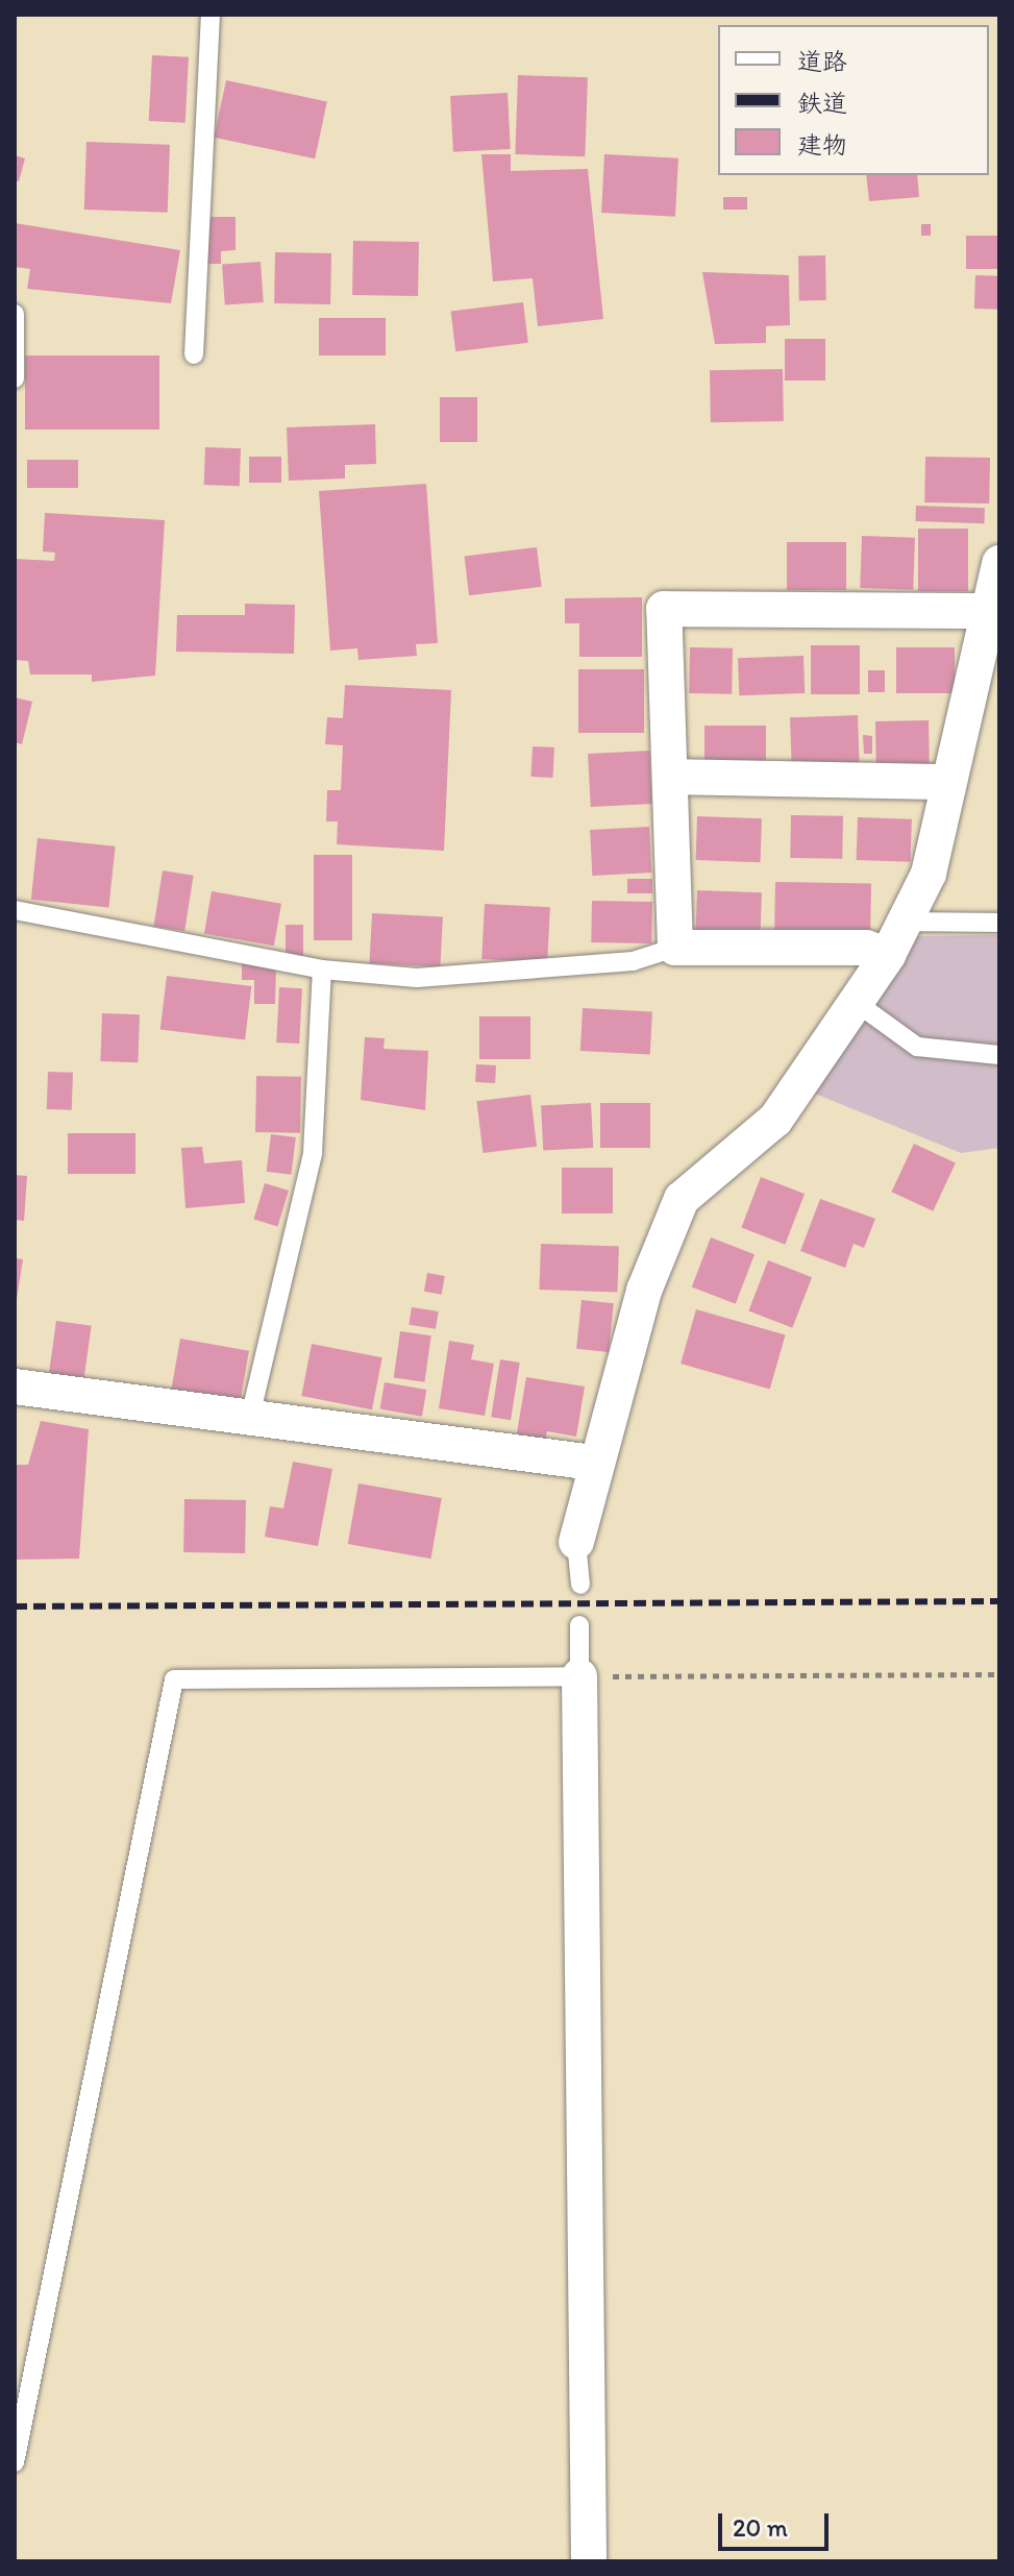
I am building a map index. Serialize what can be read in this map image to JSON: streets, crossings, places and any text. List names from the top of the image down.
{
  "legend": ["道路", "鉄道", "建物"],
  "scale_bar": "20 m"
}
